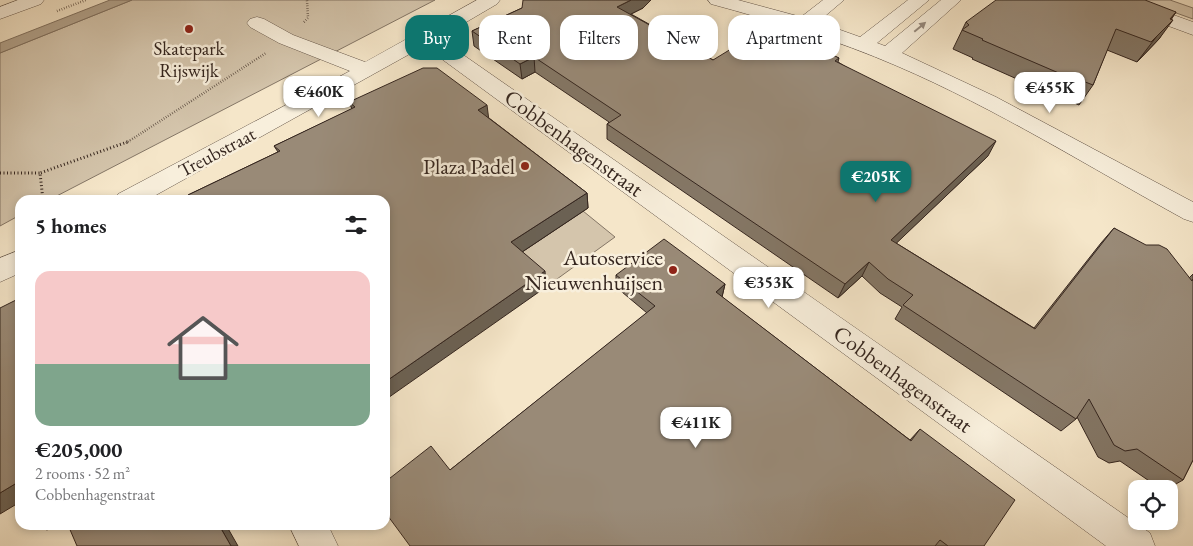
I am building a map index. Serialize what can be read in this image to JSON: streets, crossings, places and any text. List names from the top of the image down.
{
  "streets": {
    "street": ["Cobbenhagenstraat", "Treubstraat"]
  },
  "places": ["Skatepark Rijswijk", "Plaza Padel", "Autoservice Nieuwenhuijsen"],
  "page": {
    "chip": [
      "Buy",
      "Rent",
      "Filters",
      "New",
      "Apartment"
    ],
    "price": [
      "€455K",
      "€460K",
      "€205K",
      "€353K",
      "€411K"
    ],
    "heading": "5 homes",
    "list": [
      {
        "name": "€205,000",
        "note": "2 rooms · 52 m² · Cobbenhagenstraat"
      }
    ]
  }
}
